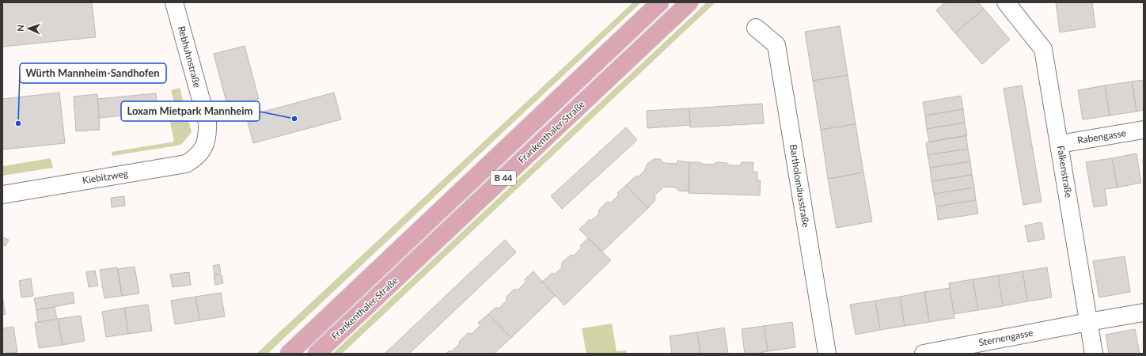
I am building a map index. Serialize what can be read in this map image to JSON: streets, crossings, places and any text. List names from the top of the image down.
{
  "streets": {
    "main road": ["Frankenthaler Straße", "B 44"],
    "street": [
      "Rebhuhnstraße",
      "Rabengasse",
      "Falkenstraße",
      "Kiebitzweg",
      "Bartholomäusstraße",
      "Sternengasse"
    ]
  },
  "crossings": [
    ["Rebhuhnstraße", "Kiebitzweg"],
    ["Rabengasse", "Falkenstraße"],
    ["Falkenstraße", "Sternengasse"]
  ],
  "places": ["Loxam Mietpark Mannheim", "Würth Mannheim-Sandhofen"],
  "north": "left"
}
